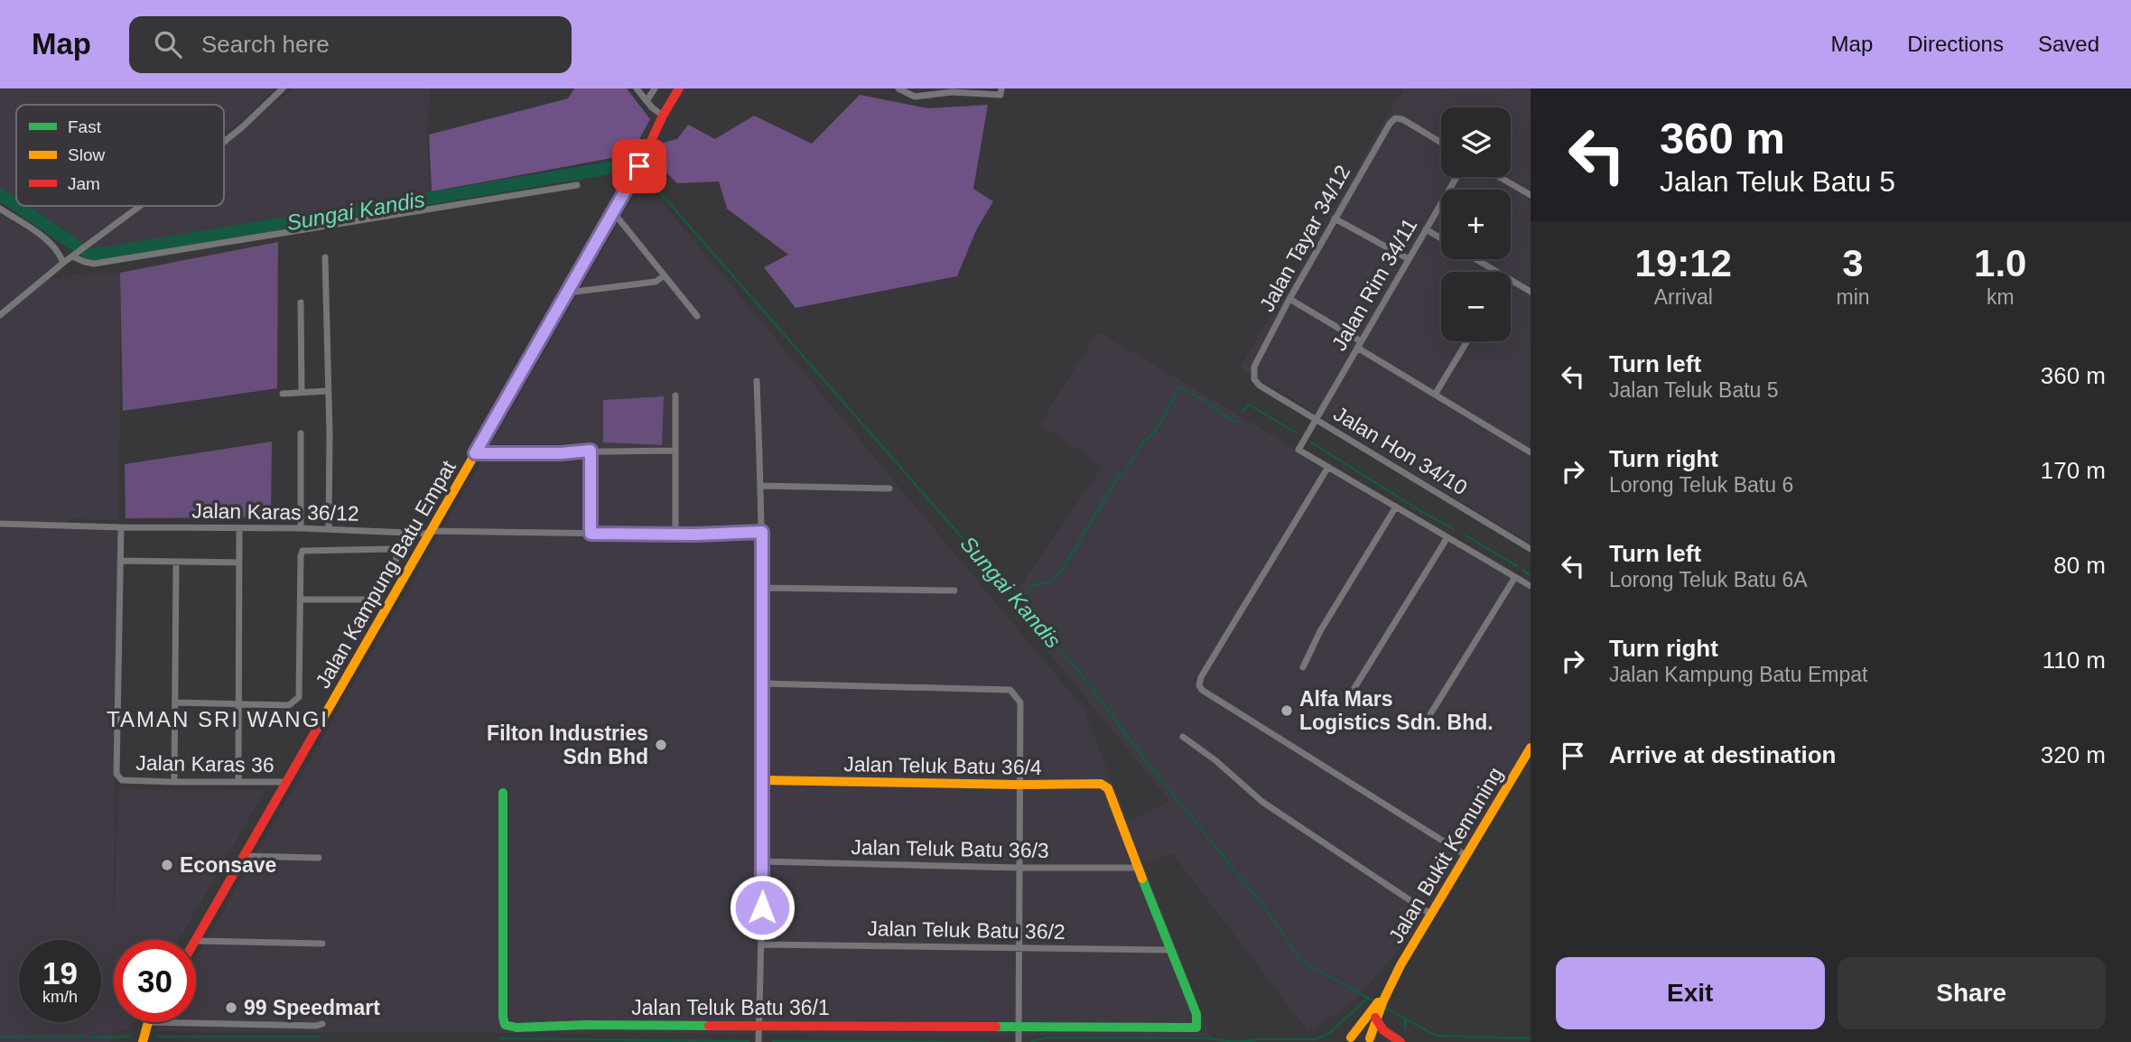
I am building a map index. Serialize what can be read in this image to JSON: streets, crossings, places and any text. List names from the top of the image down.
{
  "streets": {
    "main road": [
      "Jalan Kampung Batu Empat",
      "Jalan Teluk Batu 36/4",
      "Jalan Bukit Kemuning",
      "Jalan Teluk Batu 36/1"
    ],
    "street": [
      "Jalan Tayar 34/12",
      "Jalan Rim 34/11",
      "Jalan Hon 34/10",
      "Jalan Karas 36/12",
      "Jalan Karas 36",
      "Jalan Teluk Batu 36/3",
      "Jalan Teluk Batu 36/2"
    ]
  },
  "crossings": [
    ["Jalan Tayar 34/12", "Jalan Hon 34/10"],
    ["Jalan Rim 34/11", "Jalan Hon 34/10"],
    ["Jalan Karas 36/12", "Jalan Kampung Batu Empat"],
    ["Jalan Kampung Batu Empat", "Jalan Karas 36"],
    ["Jalan Teluk Batu 36/4", "Jalan Teluk Batu 36/3"],
    ["Jalan Teluk Batu 36/2", "Jalan Teluk Batu 36/1"]
  ],
  "districts": ["TAMAN SRI WANGI"],
  "water": ["Sungai Kandis"],
  "places": [
    "Alfa Mars Logistics Sdn. Bhd.",
    "Filton Industries Sdn Bhd",
    "Econsave",
    "99 Speedmart"
  ],
  "legend": ["Fast", "Slow", "Jam"],
  "page": {
    "header": "Map",
    "search": "Search here",
    "nav": ["Map", "Directions", "Saved"],
    "turn": ["360 m", "Jalan Teluk Batu 5"],
    "map_buttons": ["+", "−"],
    "eta": [
      "19:12",
      "Arrival",
      "3",
      "min",
      "1.0",
      "km"
    ],
    "list": [
      {
        "name": "Turn left",
        "note": "Jalan Teluk Batu 5",
        "value": "360 m"
      },
      {
        "name": "Turn right",
        "note": "Lorong Teluk Batu 6",
        "value": "170 m"
      },
      {
        "name": "Turn left",
        "note": "Lorong Teluk Batu 6A",
        "value": "80 m"
      },
      {
        "name": "Turn right",
        "note": "Jalan Kampung Batu Empat",
        "value": "110 m"
      },
      {
        "name": "Arrive at destination",
        "value": "320 m"
      }
    ],
    "speed": "19 km/h",
    "limit": "30",
    "buttons": ["Exit", "Share"]
  }
}
